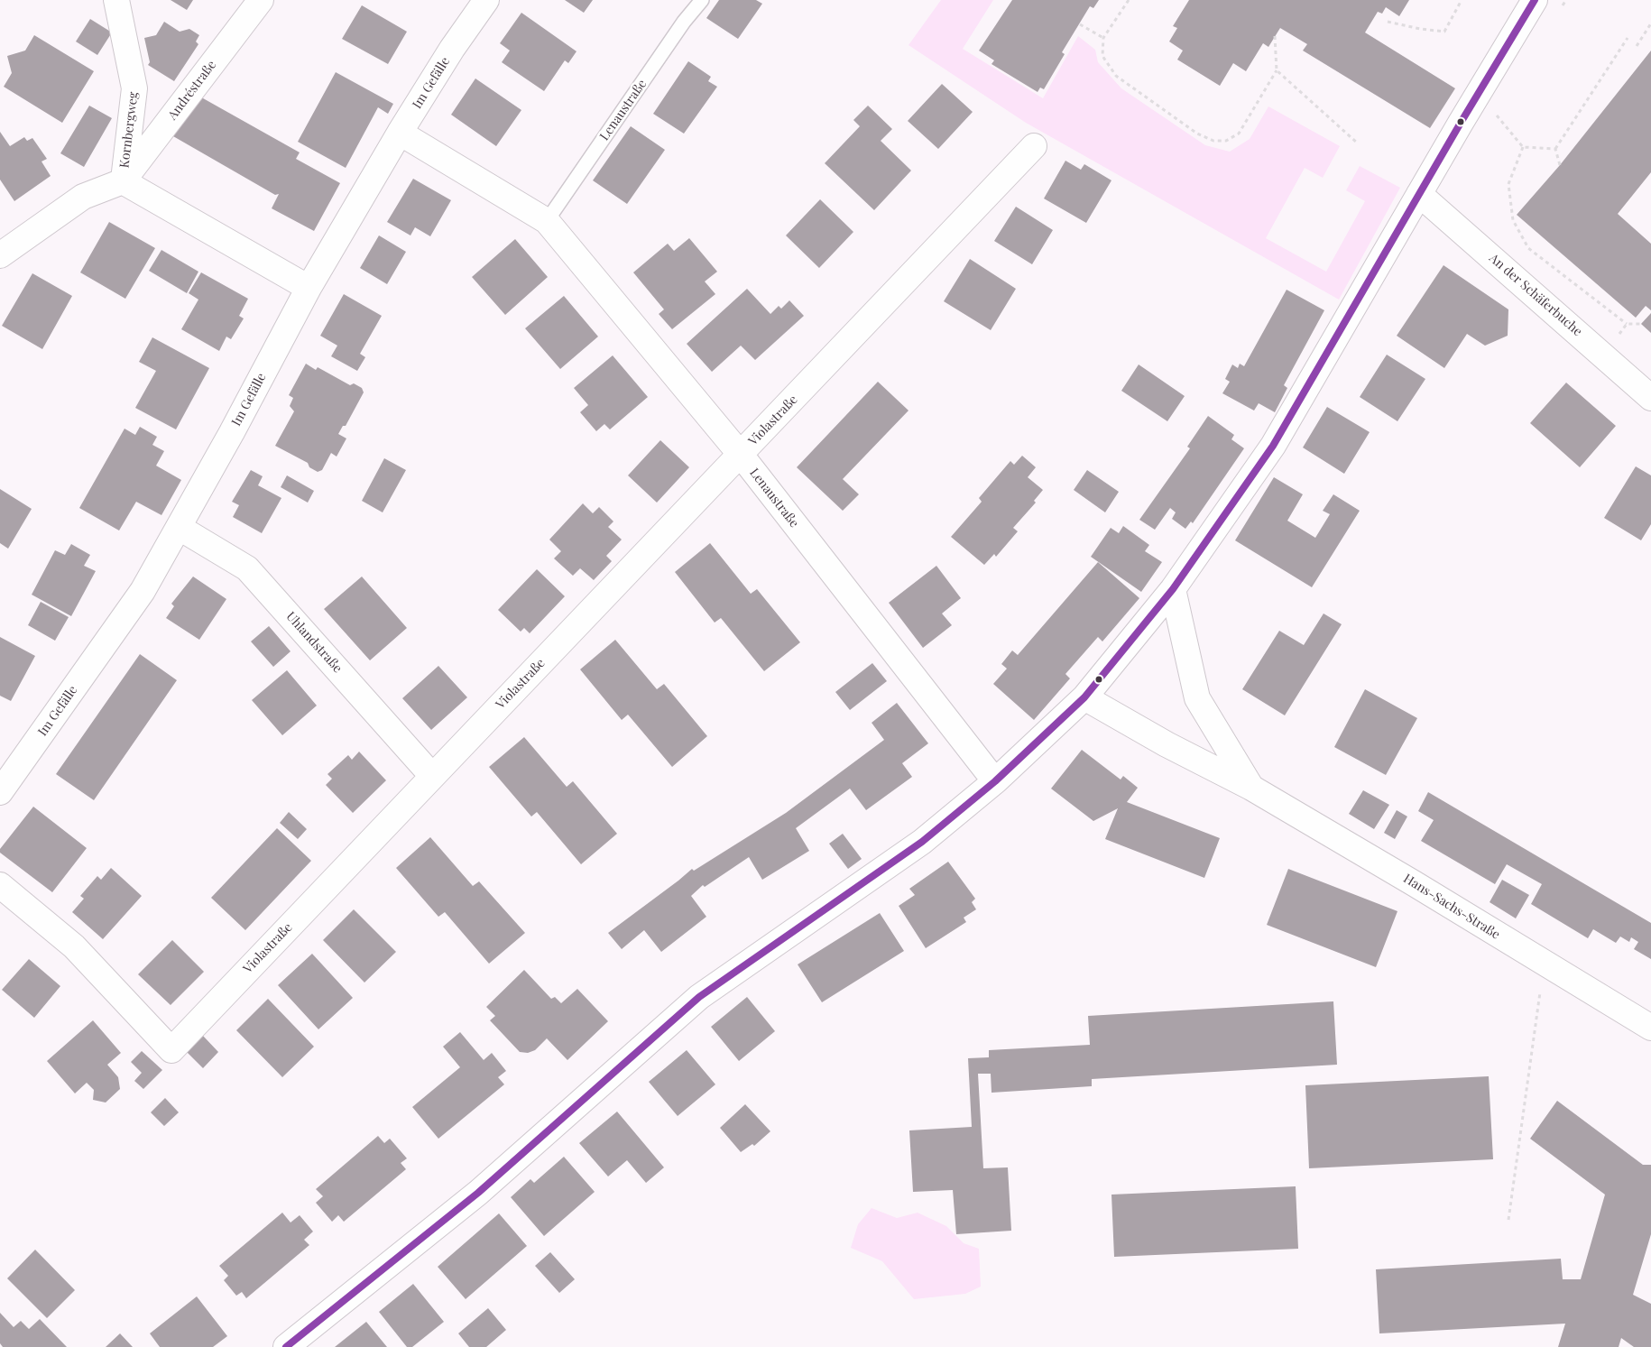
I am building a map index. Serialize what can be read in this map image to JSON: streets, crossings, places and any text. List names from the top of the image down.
{
  "streets": {
    "street": [
      "Im Gefälle",
      "Andréstraße",
      "Lenaustraße",
      "Kornbergweg",
      "An der Schäferbuche",
      "Violastraße",
      "Uhlandstraße",
      "Hans-Sachs-Straße"
    ]
  },
  "crossings": [
    ["Im Gefälle", "Lenaustraße"],
    ["Im Gefälle", "Uhlandstraße"],
    ["Andréstraße", "Kornbergweg"],
    ["Lenaustraße", "Violastraße"],
    ["Violastraße", "Uhlandstraße"]
  ]
}
